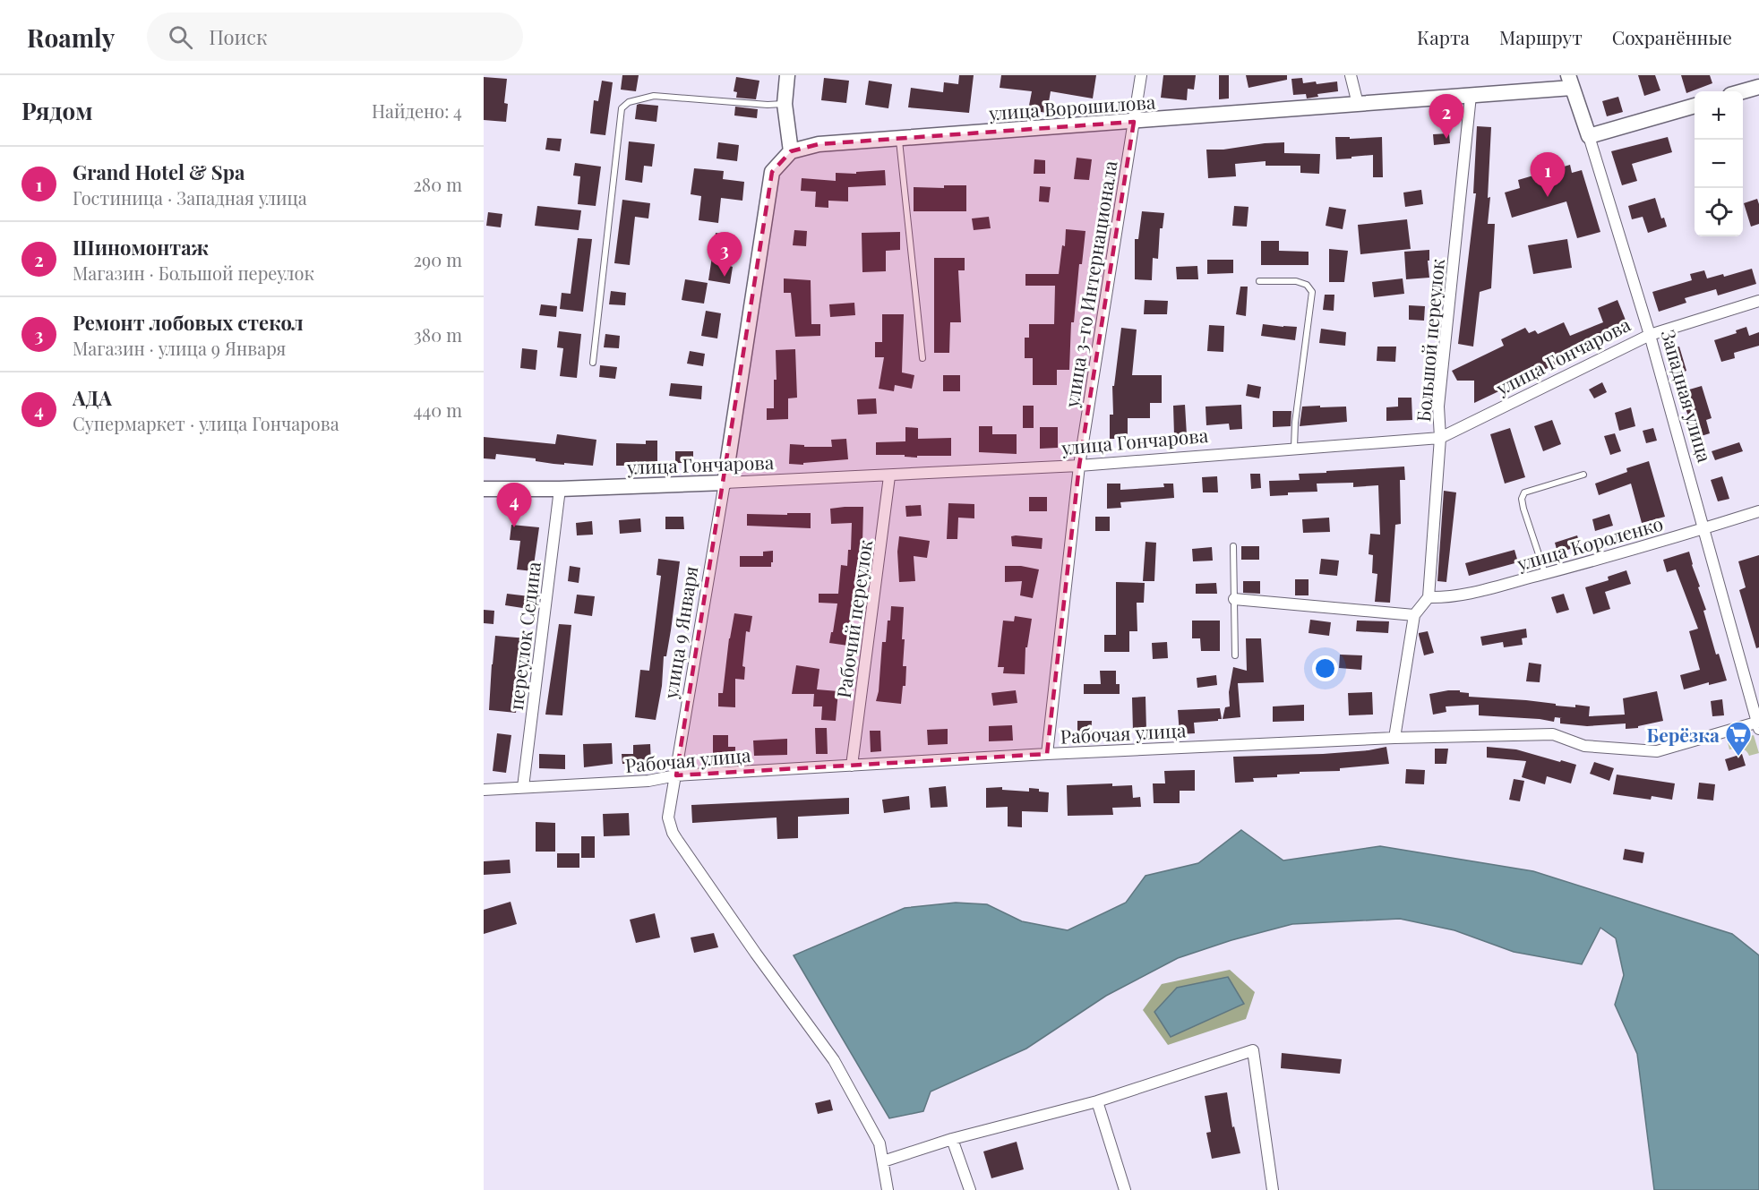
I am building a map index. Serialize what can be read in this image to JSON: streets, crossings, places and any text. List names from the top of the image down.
{
  "streets": {
    "street": [
      "улица Ворошилова",
      "улица 3-го Интернационала",
      "Большой переулок",
      "улица Гончарова",
      "Западная улица",
      "улица Короленко",
      "Рабочий переулок",
      "улица 9 Января",
      "переулок Седина",
      "Рабочая улица"
    ]
  },
  "crossings": [
    ["улица Ворошилова", "улица 3-го Интернационала"],
    ["улица Ворошилова", "Большой переулок"],
    ["улица Ворошилова", "Западная улица"],
    ["улица Ворошилова", "улица 9 Января"],
    ["улица 3-го Интернационала", "улица Гончарова"],
    ["улица 3-го Интернационала", "Рабочая улица"],
    ["Большой переулок", "улица Гончарова"],
    ["Большой переулок", "улица Короленко"],
    ["улица Гончарова", "Западная улица"],
    ["улица Гончарова", "Рабочий переулок"],
    ["улица Гончарова", "улица 9 Января"],
    ["улица Гончарова", "переулок Седина"],
    ["Западная улица", "улица Короленко"],
    ["Западная улица", "Рабочая улица"],
    ["Рабочий переулок", "Рабочая улица"],
    ["улица 9 Января", "Рабочая улица"],
    ["переулок Седина", "Рабочая улица"]
  ],
  "places": {
    "supermarket": ["Берёзка"]
  },
  "page": {
    "header": "Roamly",
    "search": "Поиск",
    "nav": ["Карта", "Маршрут", "Сохранённые"],
    "heading": ["Рядом", "Найдено: 4"],
    "map_buttons": ["+", "−"],
    "pins": [
      "2",
      "1",
      "3",
      "4"
    ],
    "list": [
      {
        "mark": "1",
        "name": "Grand Hotel & Spa",
        "note": "Гостиница · Западная улица",
        "value": "280 m"
      },
      {
        "mark": "2",
        "name": "Шиномонтаж",
        "note": "Магазин · Большой переулок",
        "value": "290 m"
      },
      {
        "mark": "3",
        "name": "Ремонт лобовых стекол",
        "note": "Магазин · улица 9 Января",
        "value": "380 m"
      },
      {
        "mark": "4",
        "name": "АДА",
        "note": "Супермаркет · улица Гончарова",
        "value": "440 m"
      }
    ]
  }
}
